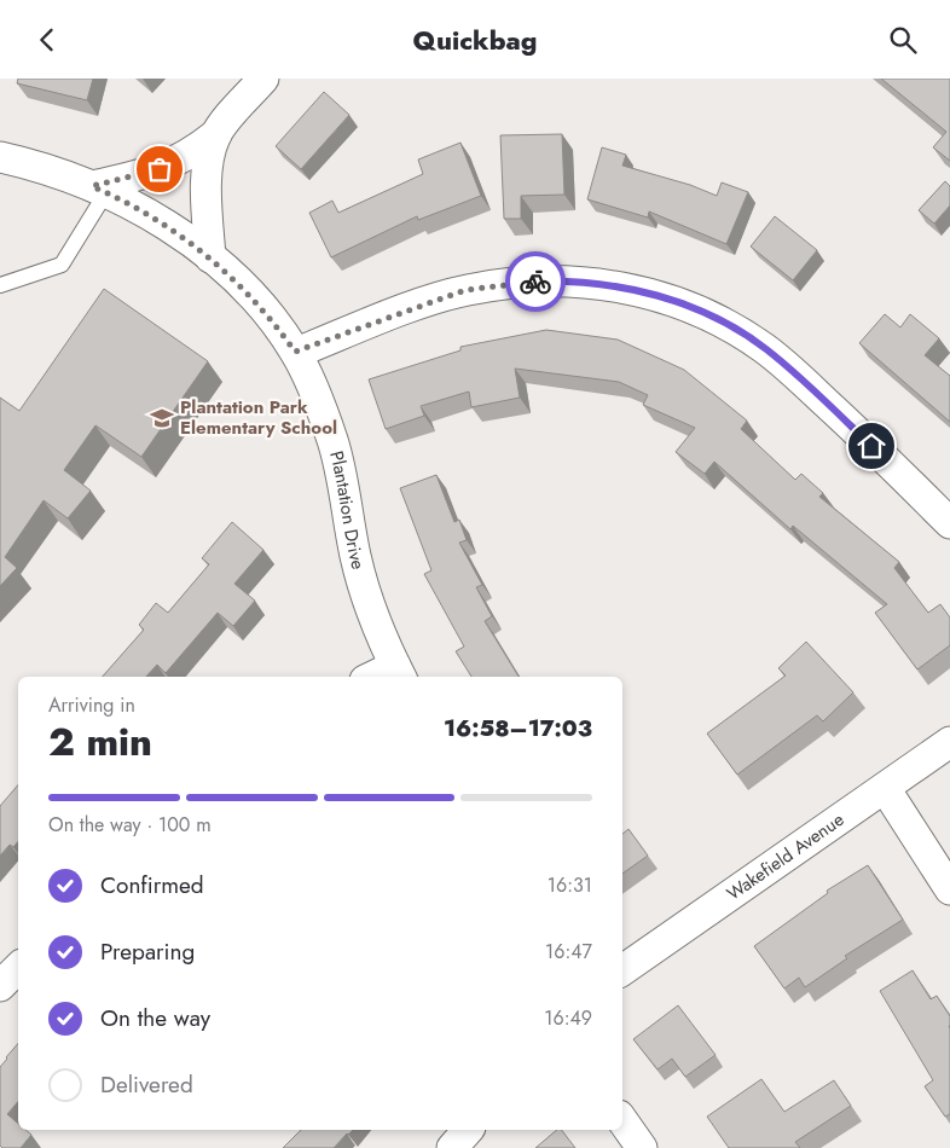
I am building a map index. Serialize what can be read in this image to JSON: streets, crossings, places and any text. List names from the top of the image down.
{
  "streets": {
    "street": ["Plantation Drive", "Wakefield Avenue"]
  },
  "places": {
    "school or university": ["Plantation Park Elementary School"]
  },
  "page": {
    "header": "Quickbag",
    "heading": ["2 min", "Arriving in", "16:58–17:03"],
    "bar": "On the way · 100 m",
    "list": [
      ["Confirmed", "16:31"],
      ["Preparing", "16:47"],
      ["On the way", "16:49"],
      "Delivered"
    ]
  }
}
